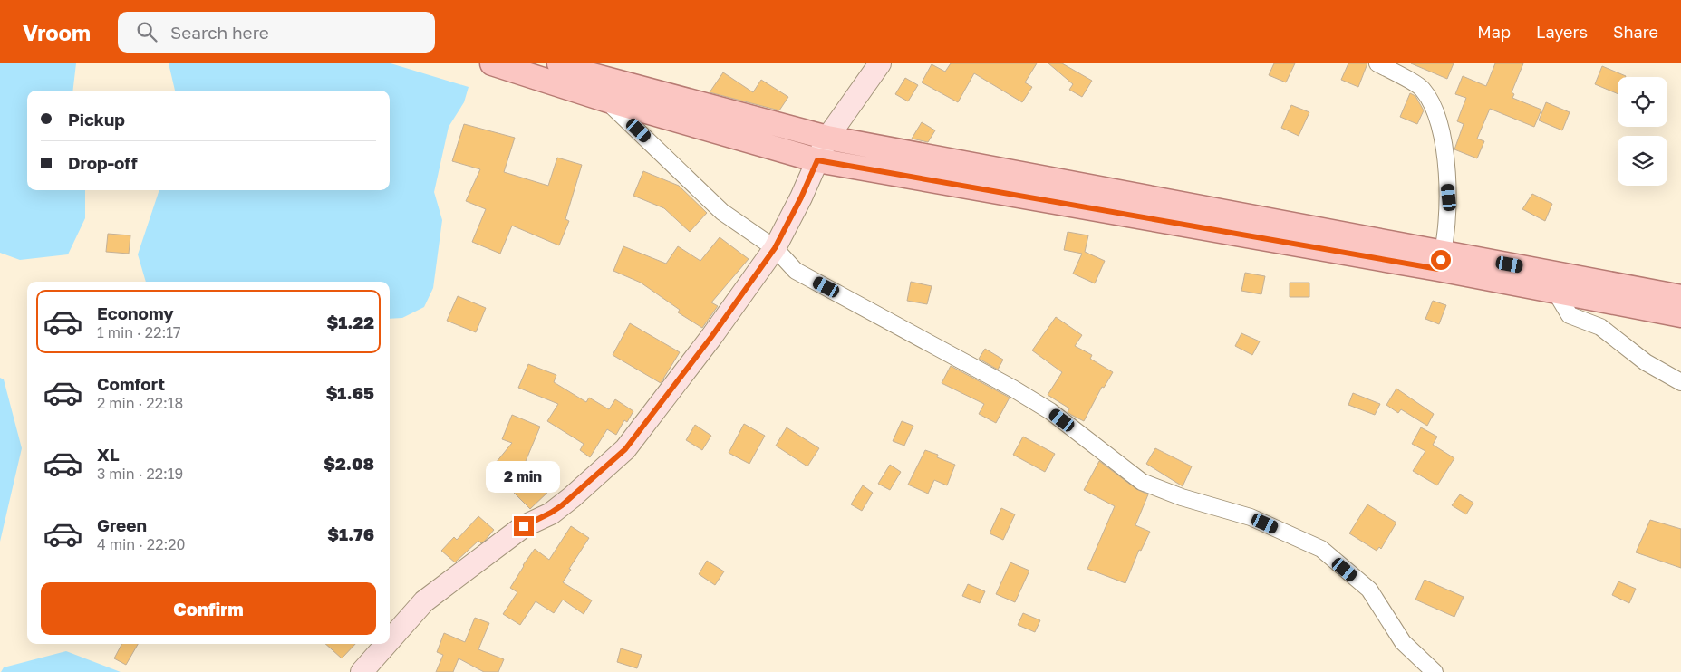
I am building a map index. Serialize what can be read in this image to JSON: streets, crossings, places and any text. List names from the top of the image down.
{
  "page": {
    "header": "Vroom",
    "search": "Search here",
    "nav": ["Map", "Layers", "Share"],
    "banner": ["Pickup", "Drop-off"],
    "list": [
      {
        "name": "Economy",
        "note": "1 min · 22:17",
        "value": "$1.22"
      },
      {
        "name": "Comfort",
        "note": "2 min · 22:18",
        "value": "$1.65"
      },
      {
        "name": "XL",
        "note": "3 min · 22:19",
        "value": "$2.08"
      },
      {
        "name": "Green",
        "note": "4 min · 22:20",
        "value": "$1.76"
      }
    ],
    "bubble": "2 min",
    "buttons": "Confirm"
  }
}
